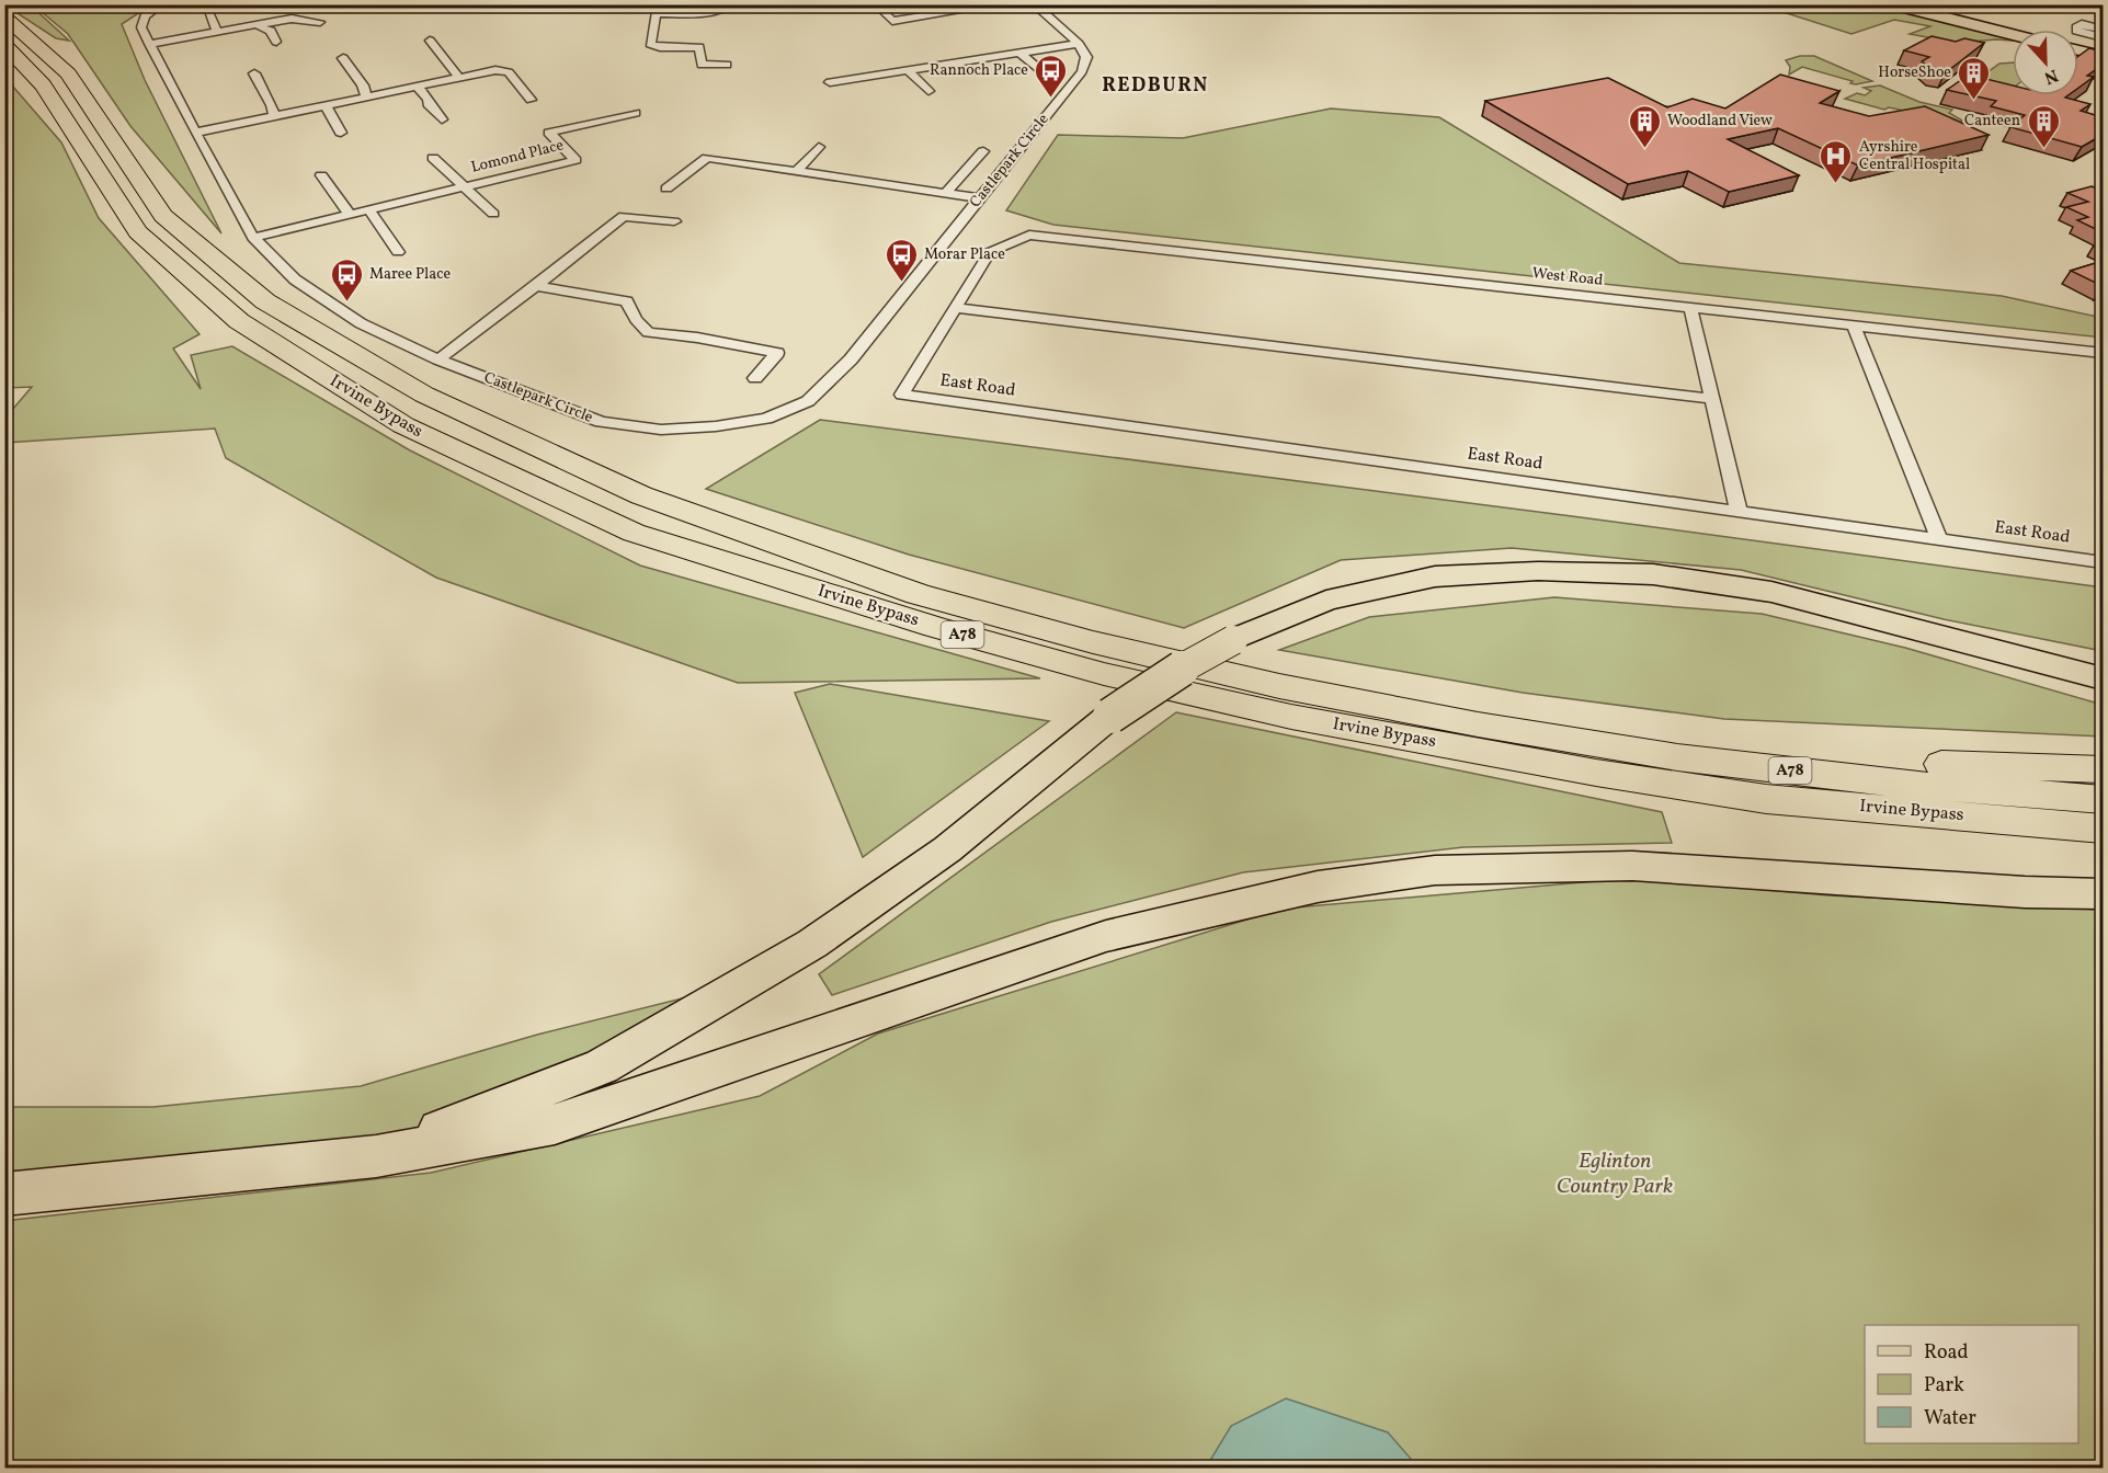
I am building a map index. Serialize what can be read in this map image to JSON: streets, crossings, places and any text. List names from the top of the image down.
{
  "streets": {
    "highway": ["Irvine Bypass", "A78"],
    "street": [
      "Lomond Place",
      "Castlepark Circle",
      "West Road",
      "East Road"
    ]
  },
  "crossings": [
    ["Lomond Place", "Castlepark Circle"],
    ["West Road", "East Road"]
  ],
  "districts": ["REDBURN"],
  "parks": ["Eglinton Country Park"],
  "places": {
    "bus stop": ["Rannoch Place", "Morar Place", "Maree Place"],
    "building": ["HorseShoe", "Woodland View", "Canteen"],
    "hospital": ["Ayrshire Central Hospital"]
  },
  "legend": ["Road", "Park", "Water"],
  "north": "bottom"
}
